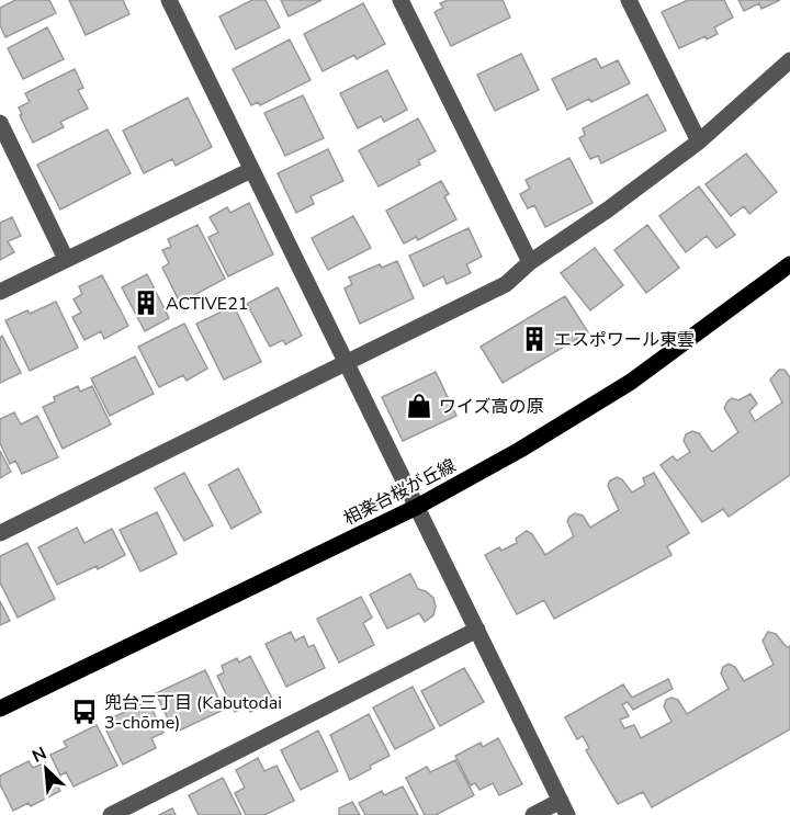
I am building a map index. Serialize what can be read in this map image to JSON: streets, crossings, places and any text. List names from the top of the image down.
{
  "streets": {
    "main road": ["相楽台桜が丘線"]
  },
  "places": {
    "building": ["ACTIVE21", "エスポワール東雲"],
    "shop": ["ワイズ高の原"],
    "bus stop": ["兜台三丁目 (Kabutodai 3-chōme)"]
  },
  "north": "top left"
}
